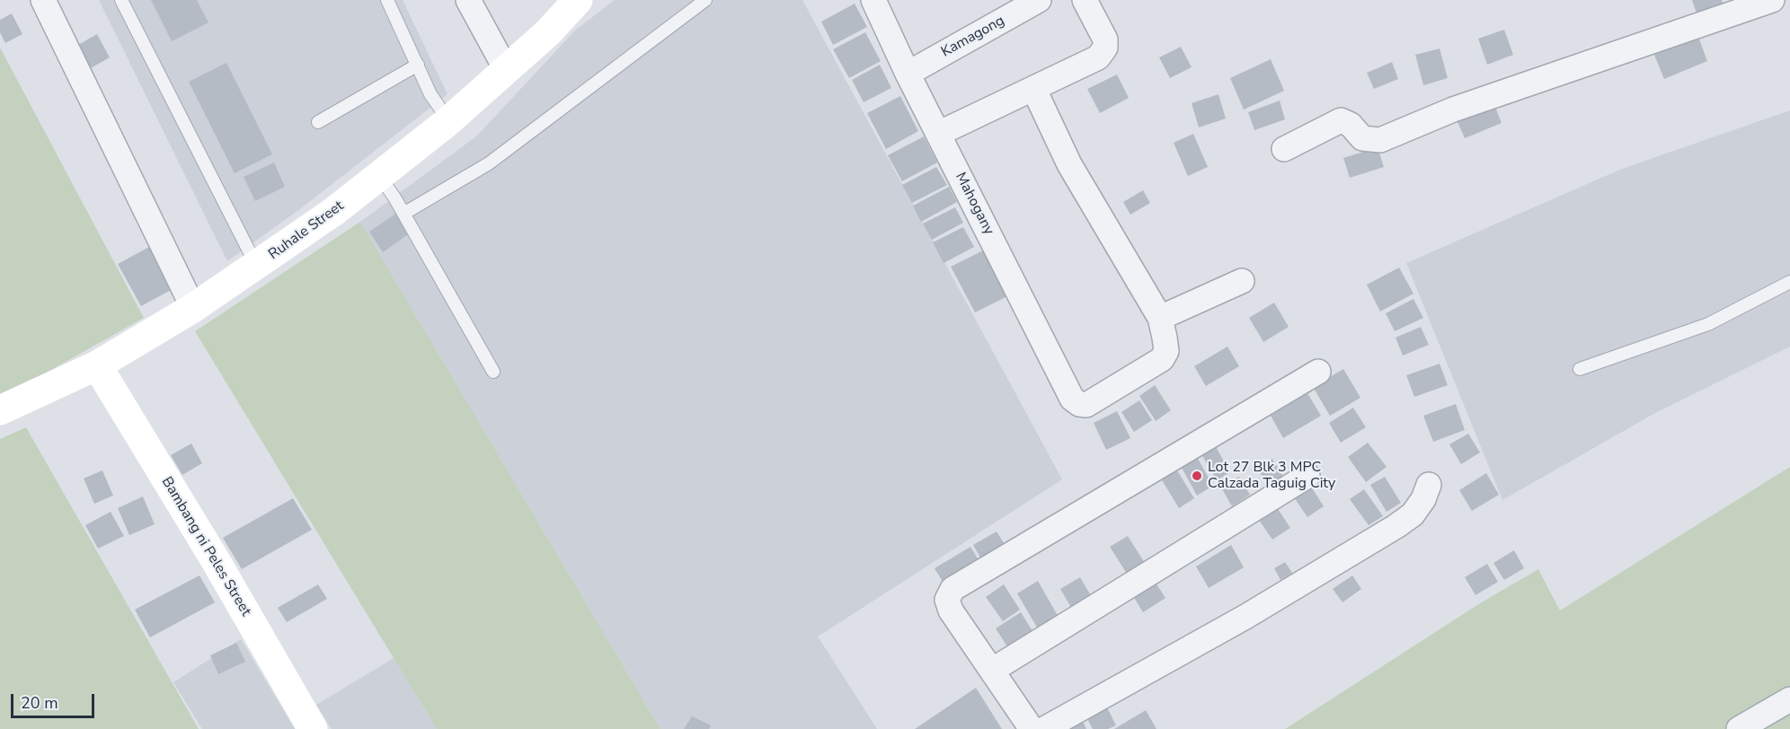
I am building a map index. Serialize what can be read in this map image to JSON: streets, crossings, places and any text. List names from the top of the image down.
{
  "streets": {
    "street": [
      "Kamagong",
      "Mahogany",
      "Ruhale Street",
      "Bambang ni Peles Street"
    ]
  },
  "crossings": [
    ["Kamagong", "Mahogany"],
    ["Ruhale Street", "Bambang ni Peles Street"]
  ],
  "places": ["Lot 27 Blk 3 MPC Calzada Taguig City"],
  "scale_bar": "20 m"
}
